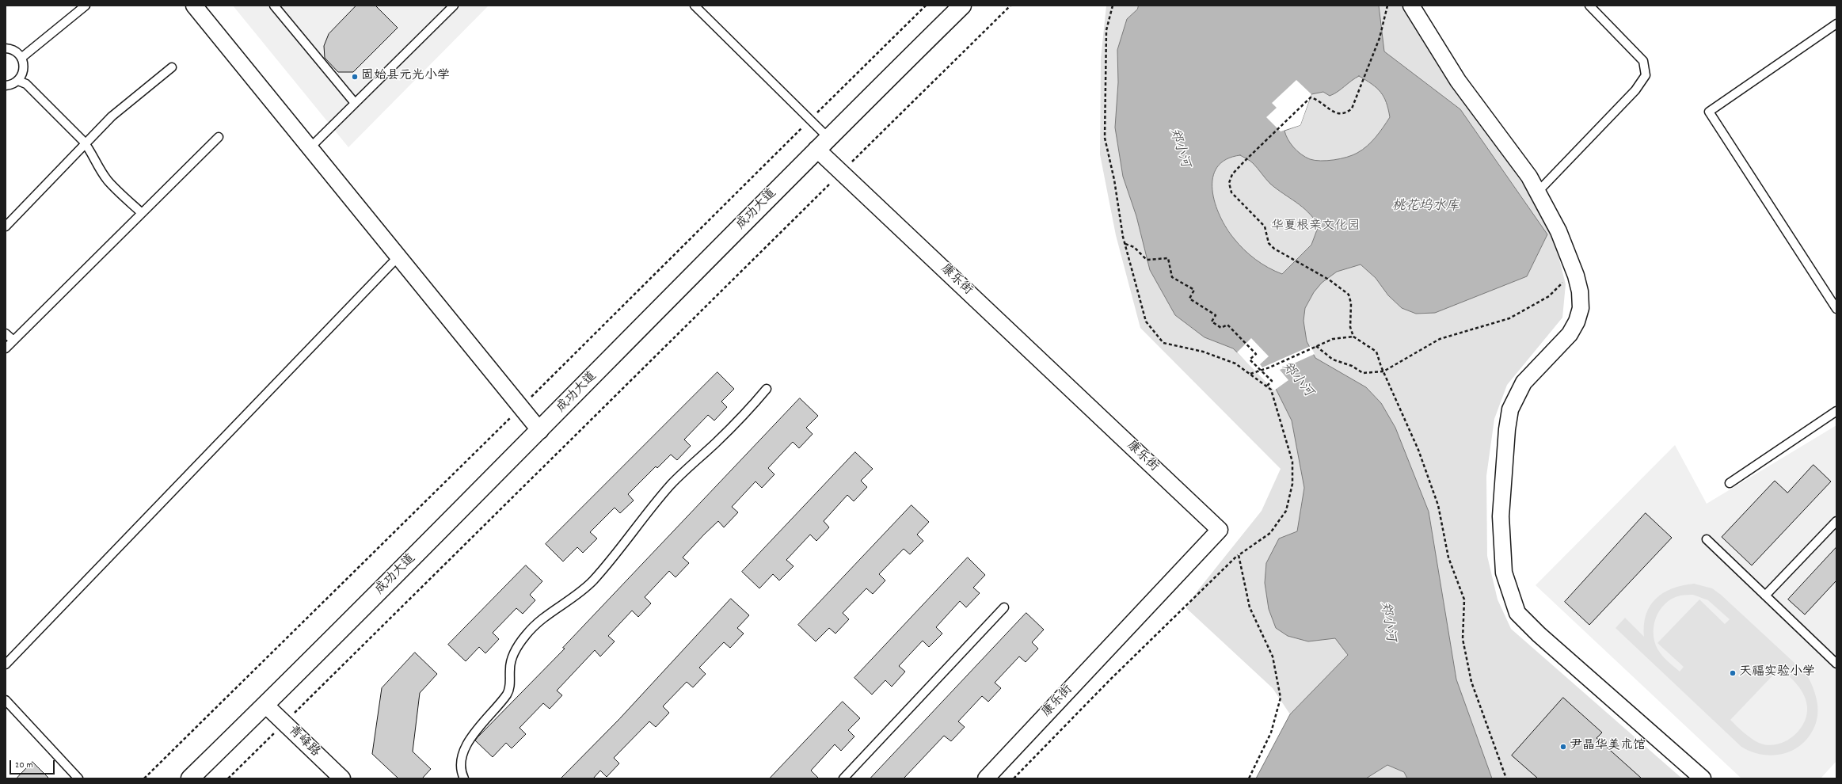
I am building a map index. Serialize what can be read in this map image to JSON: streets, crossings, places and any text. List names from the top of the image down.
{
  "streets": {
    "main road": ["成功大道"],
    "street": ["康乐街", "青峰路"]
  },
  "crossings": [
    ["成功大道", "康乐街"],
    ["成功大道", "青峰路"]
  ],
  "water": ["郑小河", "桃花坞水库"],
  "parks": ["华夏根亲文化园"],
  "places": ["固始县元光小学", "天福实验小学", "尹晶华美术馆"],
  "scale_bar": "20 m"
}
